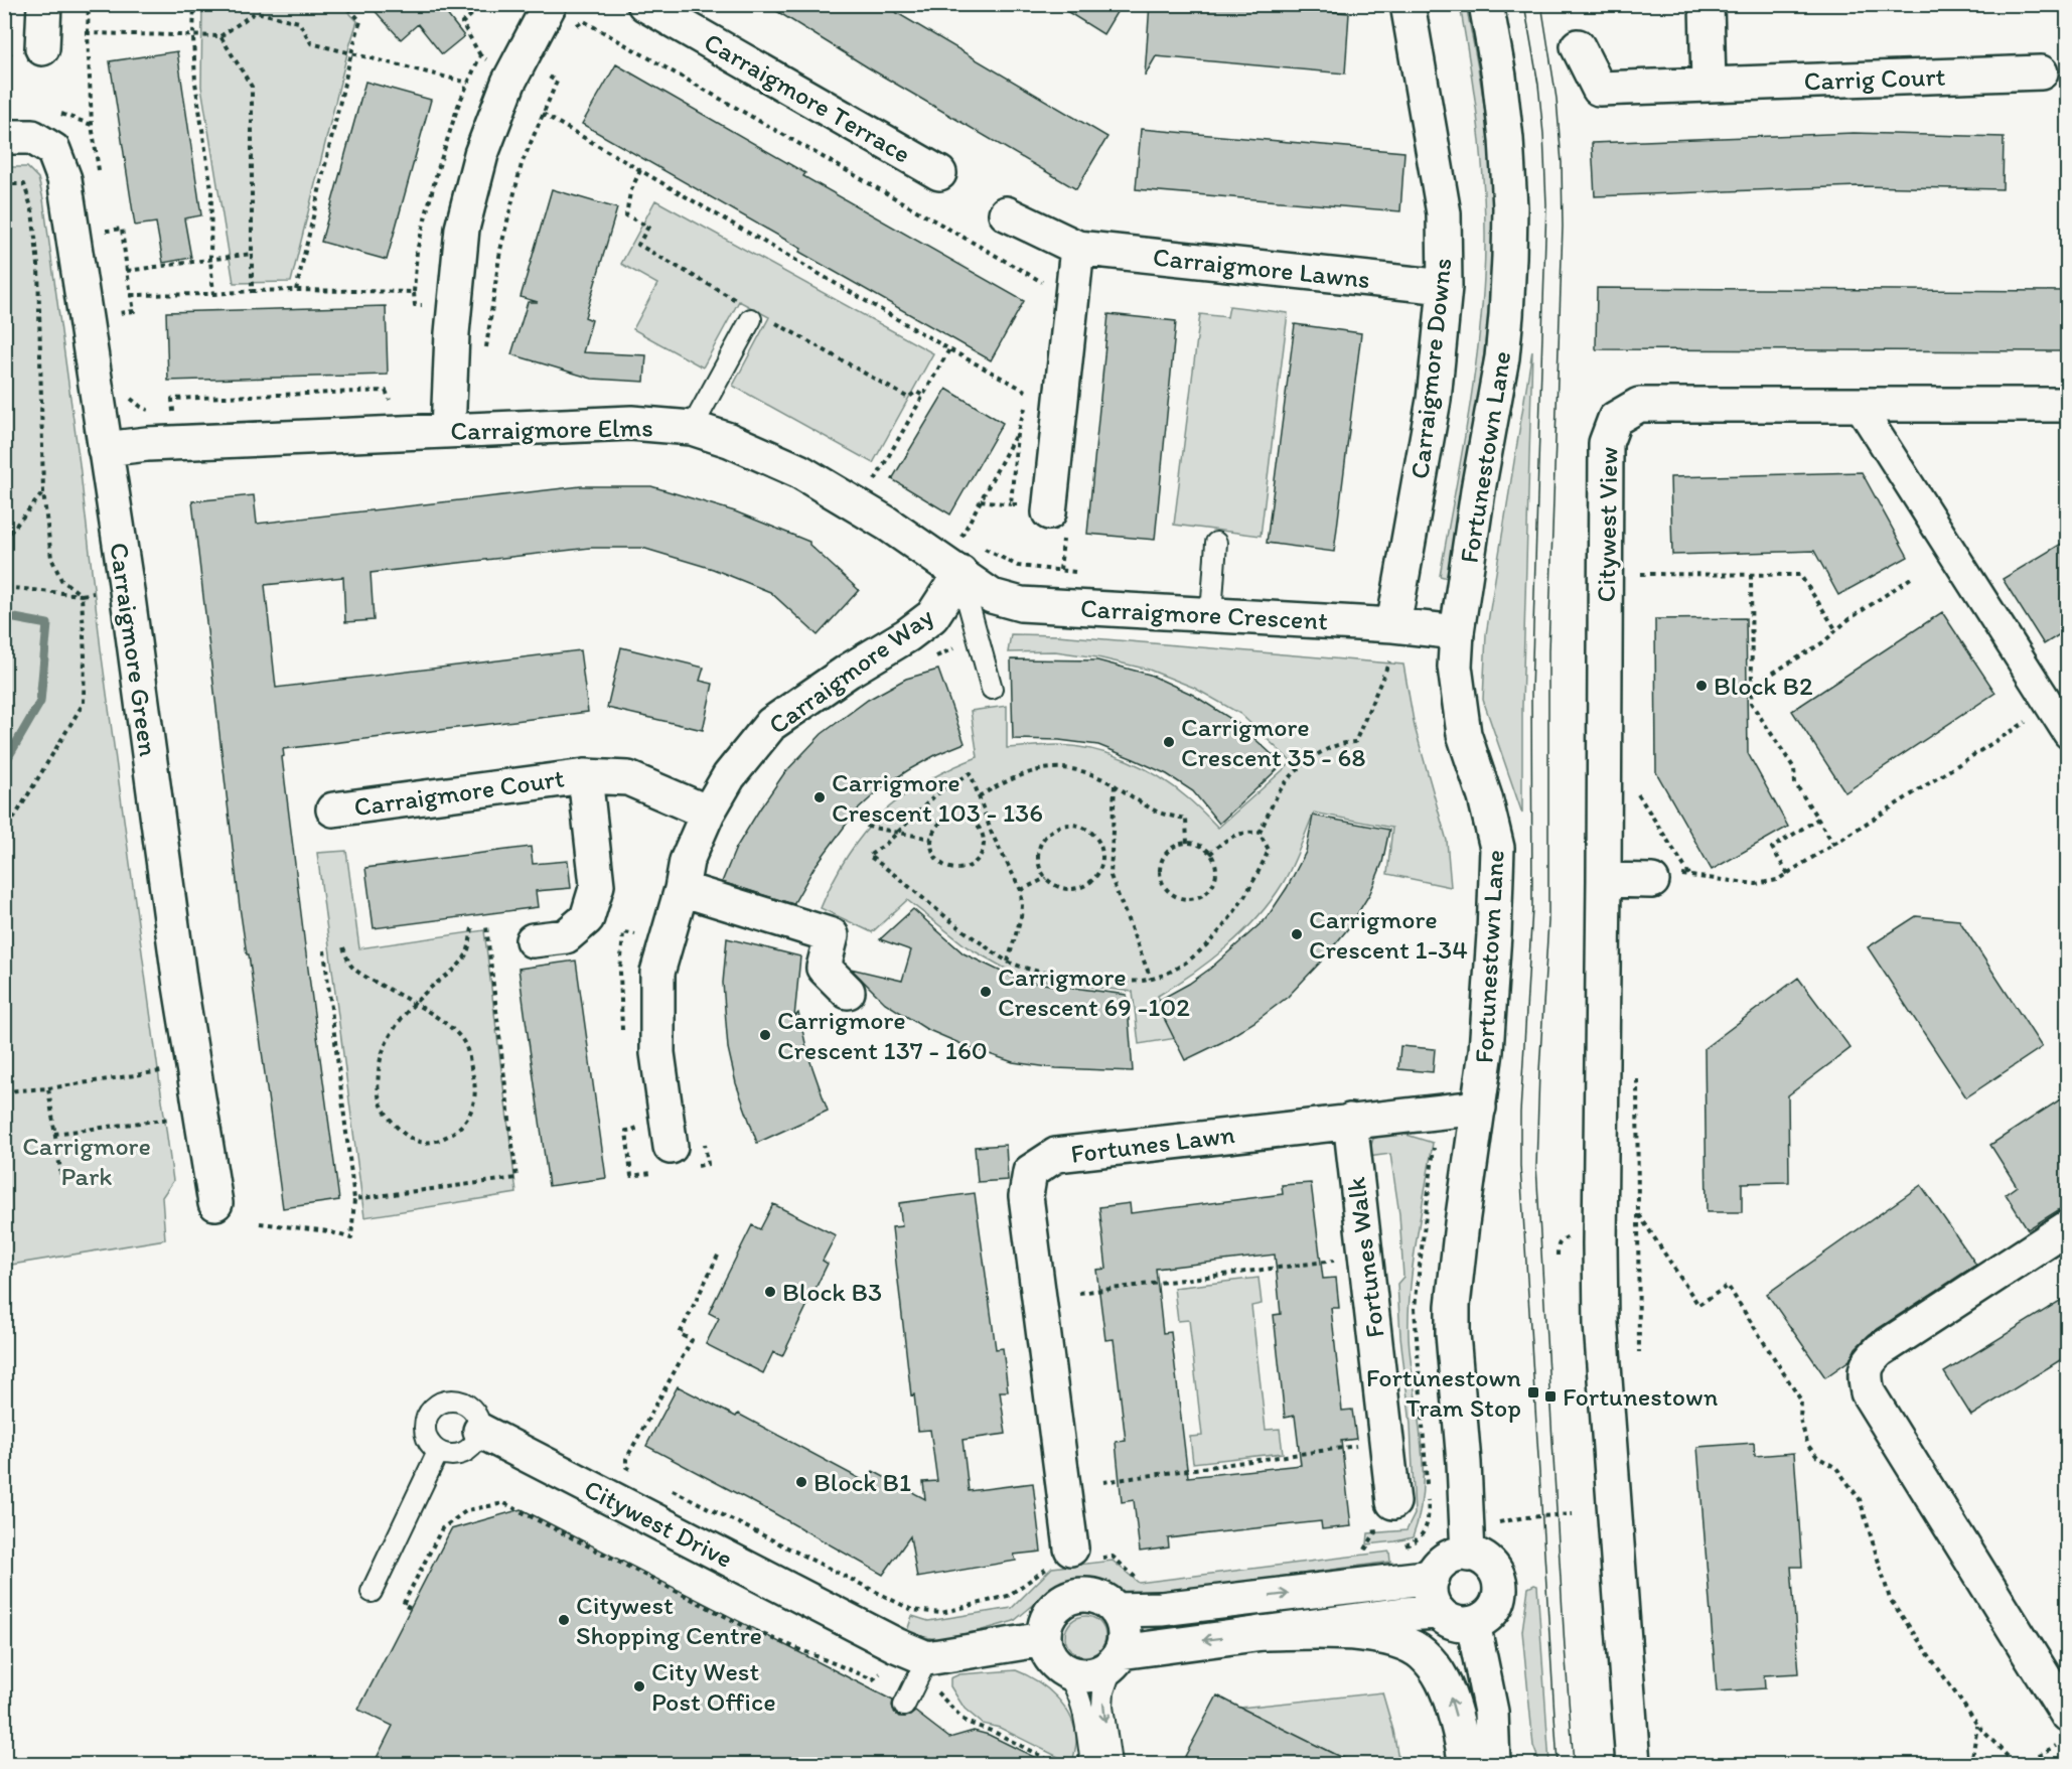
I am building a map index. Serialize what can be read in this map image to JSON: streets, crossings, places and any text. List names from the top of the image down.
{
  "streets": {
    "street": [
      "Carrig Court",
      "Carraigmore Terrace",
      "Carraigmore Lawns",
      "Carraigmore Downs",
      "Carraigmore Elms",
      "Fortunestown Lane",
      "Citywest View",
      "Carraigmore Crescent",
      "Carraigmore Green",
      "Carraigmore Way",
      "Carraigmore Court",
      "Fortunes Lawn",
      "Fortunes Walk",
      "Citywest Drive"
    ]
  },
  "crossings": [
    ["Carraigmore Lawns", "Carraigmore Downs"],
    ["Carraigmore Downs", "Carraigmore Crescent"],
    ["Carraigmore Elms", "Carraigmore Crescent"],
    ["Carraigmore Elms", "Carraigmore Green"],
    ["Carraigmore Elms", "Carraigmore Way"],
    ["Fortunestown Lane", "Carraigmore Crescent"],
    ["Fortunestown Lane", "Fortunes Lawn"],
    ["Carraigmore Crescent", "Carraigmore Way"],
    ["Carraigmore Way", "Carraigmore Court"],
    ["Fortunes Lawn", "Fortunes Walk"]
  ],
  "parks": ["Carrigmore Park"],
  "places": {
    "other": [
      "Block B2",
      "Carrigmore Crescent 35 - 68",
      "Carrigmore Crescent 103 - 136",
      "Carrigmore Crescent 1-34",
      "Carrigmore Crescent 69 -102",
      "Carrigmore Crescent 137 - 160",
      "Block B3",
      "Block B1",
      "Citywest Shopping Centre",
      "City West Post Office"
    ],
    "transit": ["Fortunestown Tram Stop", "Fortunestown"]
  }
}
